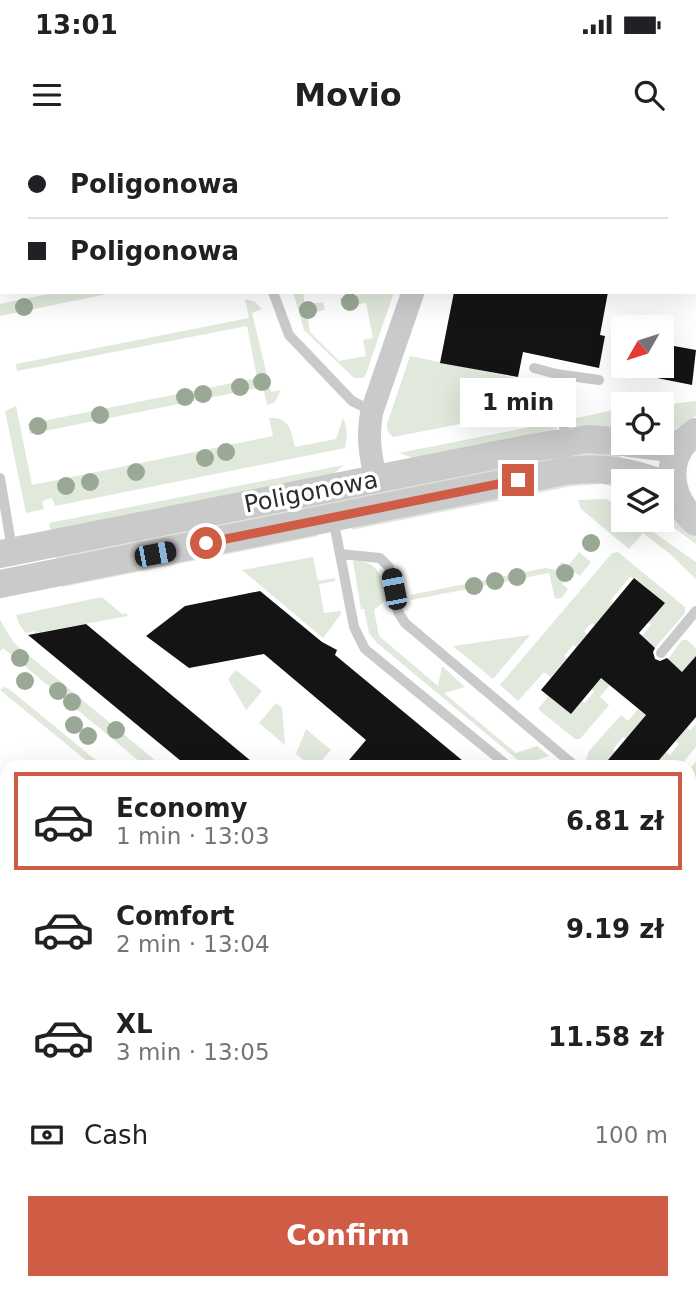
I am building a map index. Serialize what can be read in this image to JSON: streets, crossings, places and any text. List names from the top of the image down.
{
  "streets": {
    "street": ["Poligonowa"]
  },
  "north": "bottom left",
  "page": {
    "status": "13:01",
    "header": "Movio",
    "banner": ["Poligonowa", "Poligonowa"],
    "bubble": "1 min",
    "list": [
      {
        "name": "Economy",
        "note": "1 min · 13:03",
        "value": "6.81 zł"
      },
      {
        "name": "Comfort",
        "note": "2 min · 13:04",
        "value": "9.19 zł"
      },
      {
        "name": "XL",
        "note": "3 min · 13:05",
        "value": "11.58 zł"
      }
    ],
    "pay": ["Cash", "100 m"],
    "buttons": "Confirm"
  }
}
